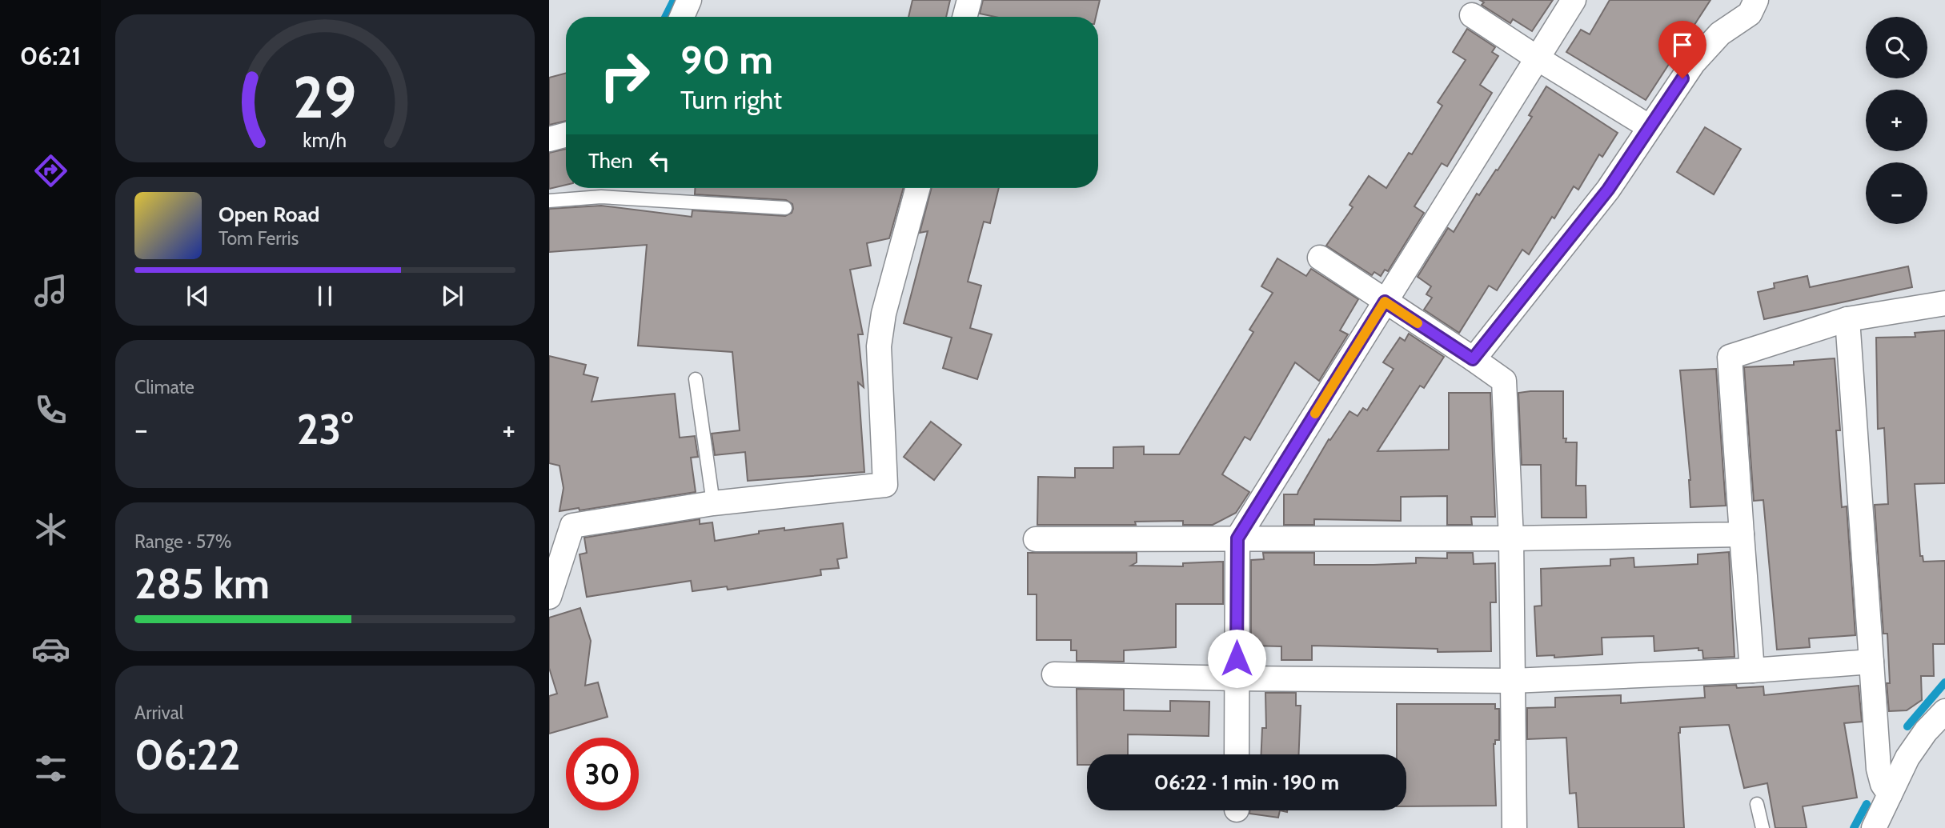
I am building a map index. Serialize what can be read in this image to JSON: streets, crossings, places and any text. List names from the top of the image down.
{
  "page": {
    "tabs": "06:21",
    "map_buttons": ["+", "−"],
    "turn": ["90 m", "Turn right"],
    "then": "Then",
    "song": ["Open Road", "Tom Ferris"],
    "tile": [
      "Climate",
      ["Range · 57%", "285 km"],
      ["Arrival", "06:22"]
    ],
    "heat": ["−", "23°", "+"],
    "limit": "30",
    "trip": "06:22 · 1 min · 190 m",
    "gauge": ["29", "km/h"]
  }
}
